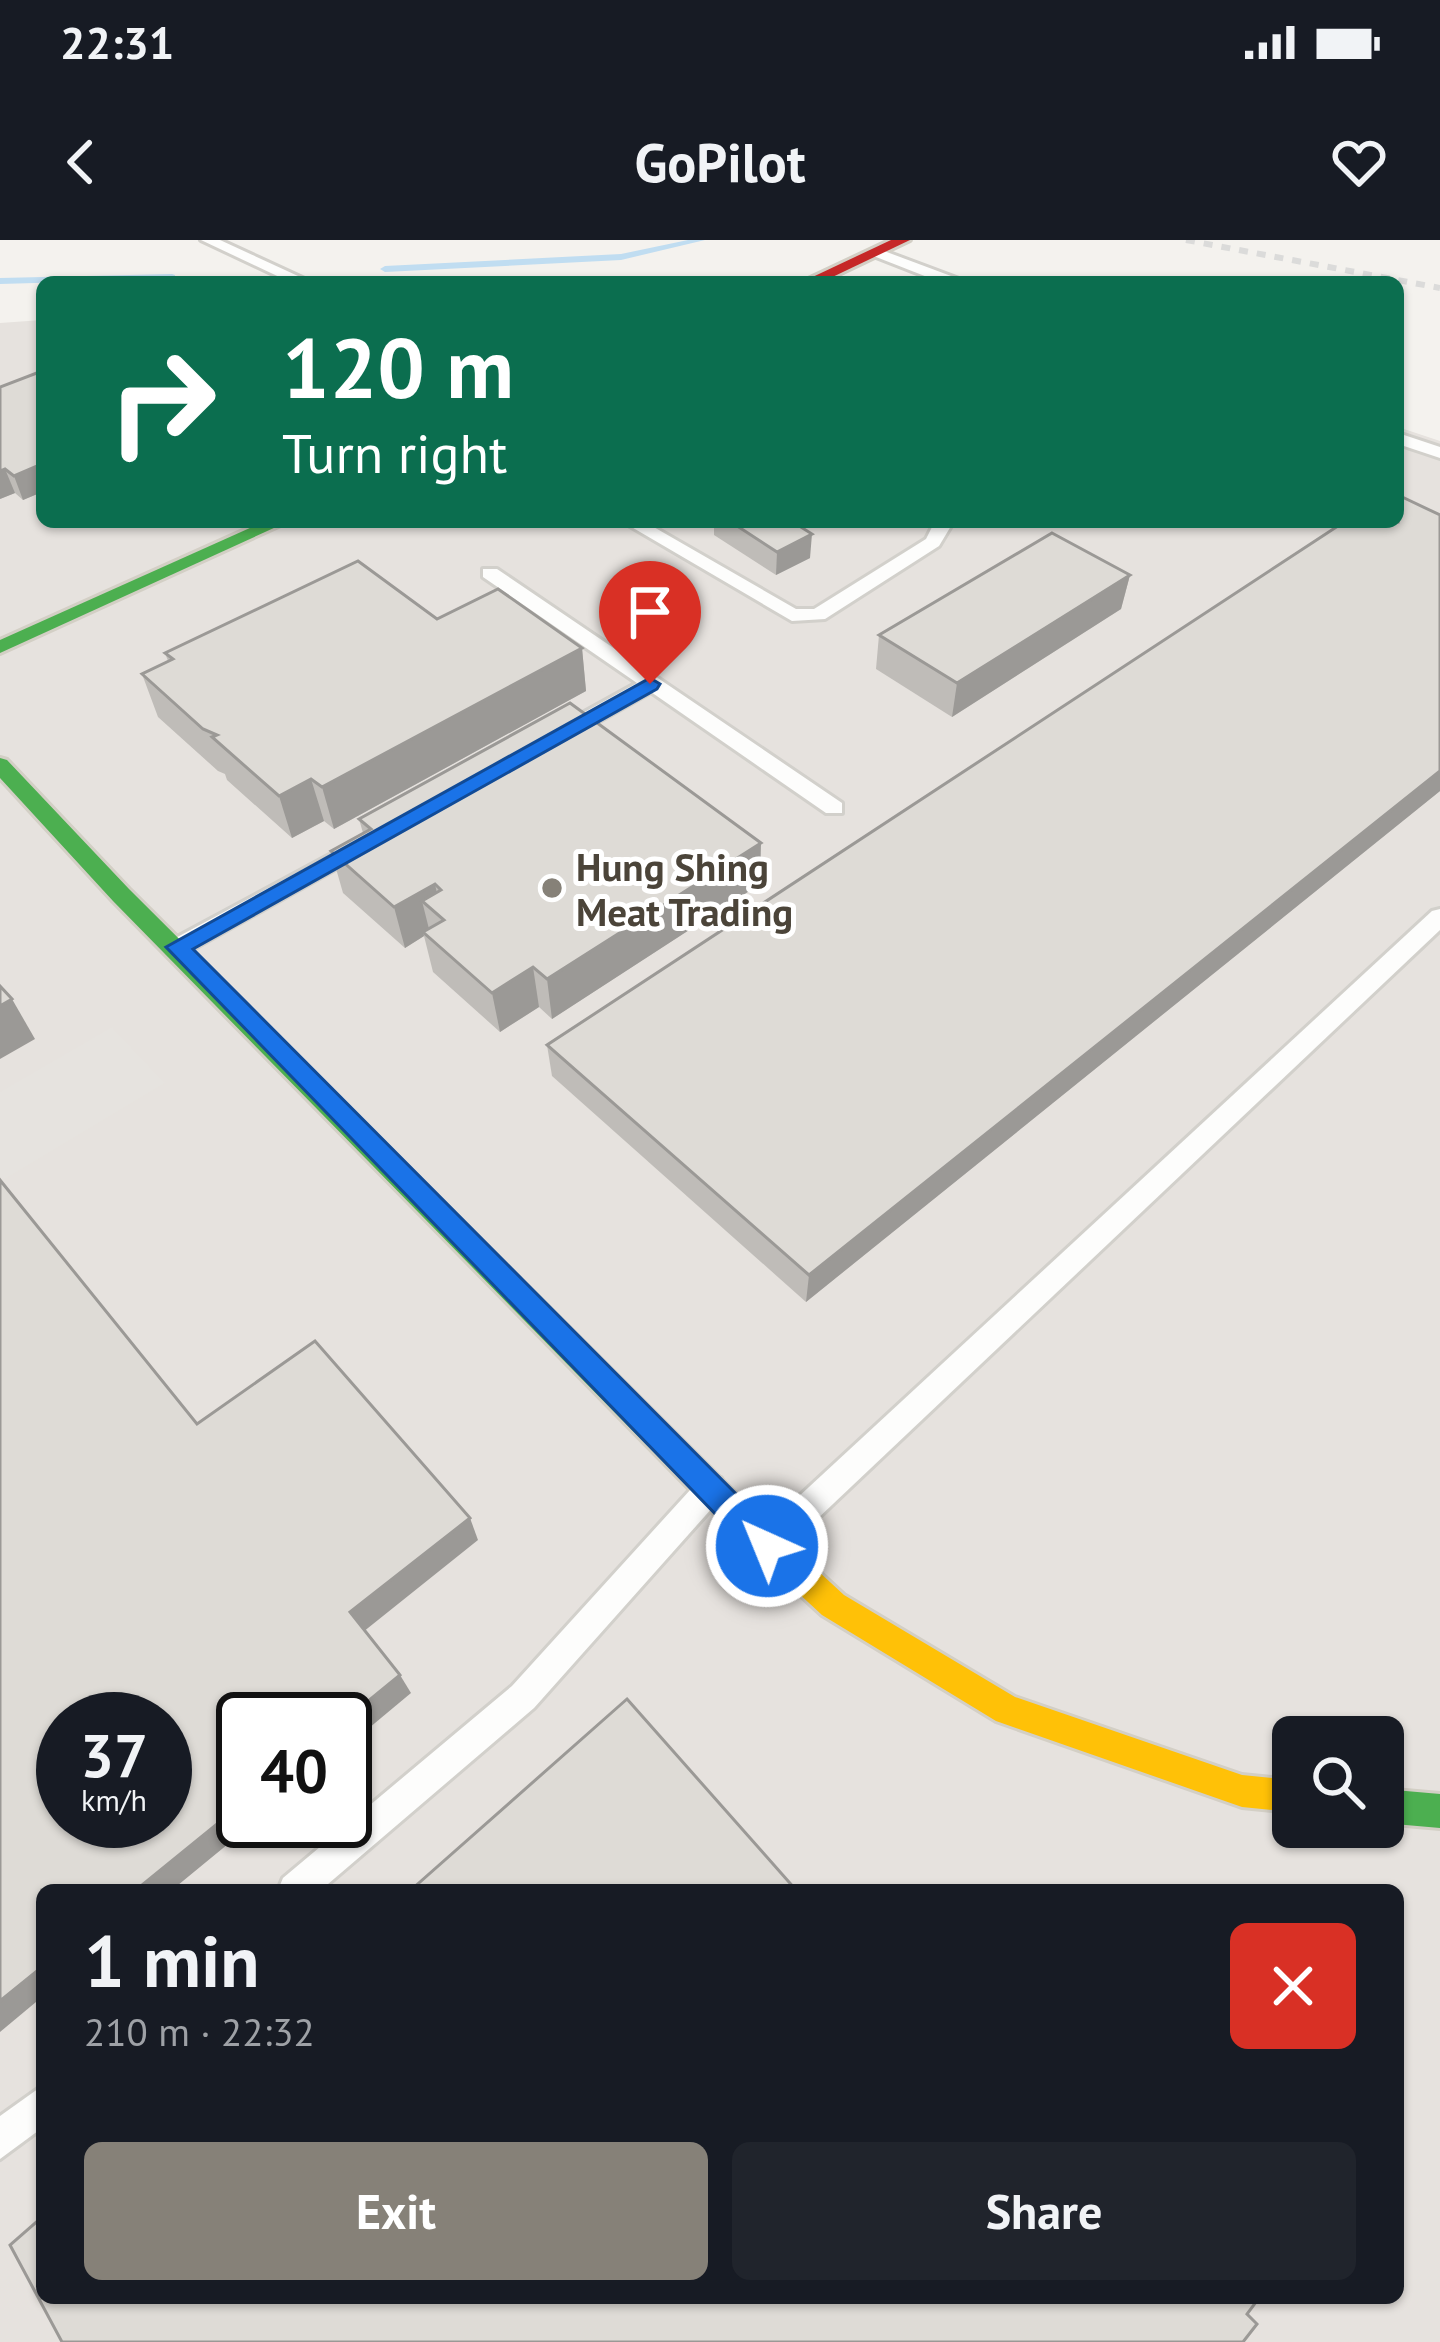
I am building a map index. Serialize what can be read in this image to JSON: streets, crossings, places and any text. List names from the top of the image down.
{
  "places": ["Hung Shing Meat Trading"],
  "page": {
    "status": "22:31",
    "header": "GoPilot",
    "turn": ["120 m", "Turn right"],
    "speed": "37 km/h",
    "limit": "40",
    "heading": ["1 min", "210 m · 22:32"],
    "buttons": ["Exit", "Share"]
  }
}
